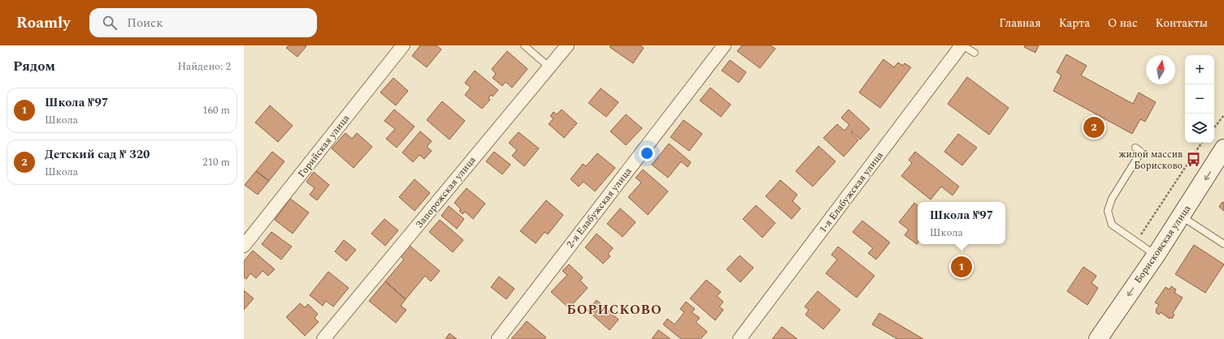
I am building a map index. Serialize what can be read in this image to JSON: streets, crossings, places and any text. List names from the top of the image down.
{
  "streets": {
    "street": [
      "Горийская улица",
      "Запорожская улица",
      "1-я Елабужская улица",
      "2-я Елабужская улица",
      "Борисковская улица"
    ]
  },
  "one_way": ["Борисковская улица"],
  "districts": ["БОРИСКОВО"],
  "places": {
    "bus stop": ["жилой массив Борисково"]
  },
  "north": "top",
  "page": {
    "header": "Roamly",
    "search": "Поиск",
    "nav": [
      "Главная",
      "Карта",
      "О нас",
      "Контакты"
    ],
    "heading": ["Рядом", "Найдено: 2"],
    "map_buttons": ["+", "−"],
    "list": [
      {
        "mark": "1",
        "name": "Школа №97",
        "note": "Школа",
        "value": "160 m"
      },
      {
        "mark": "2",
        "name": "Детский сад № 320",
        "note": "Школа",
        "value": "210 m"
      }
    ],
    "pins": ["2", "1"],
    "popup": ["Школа №97", "Школа"]
  }
}
